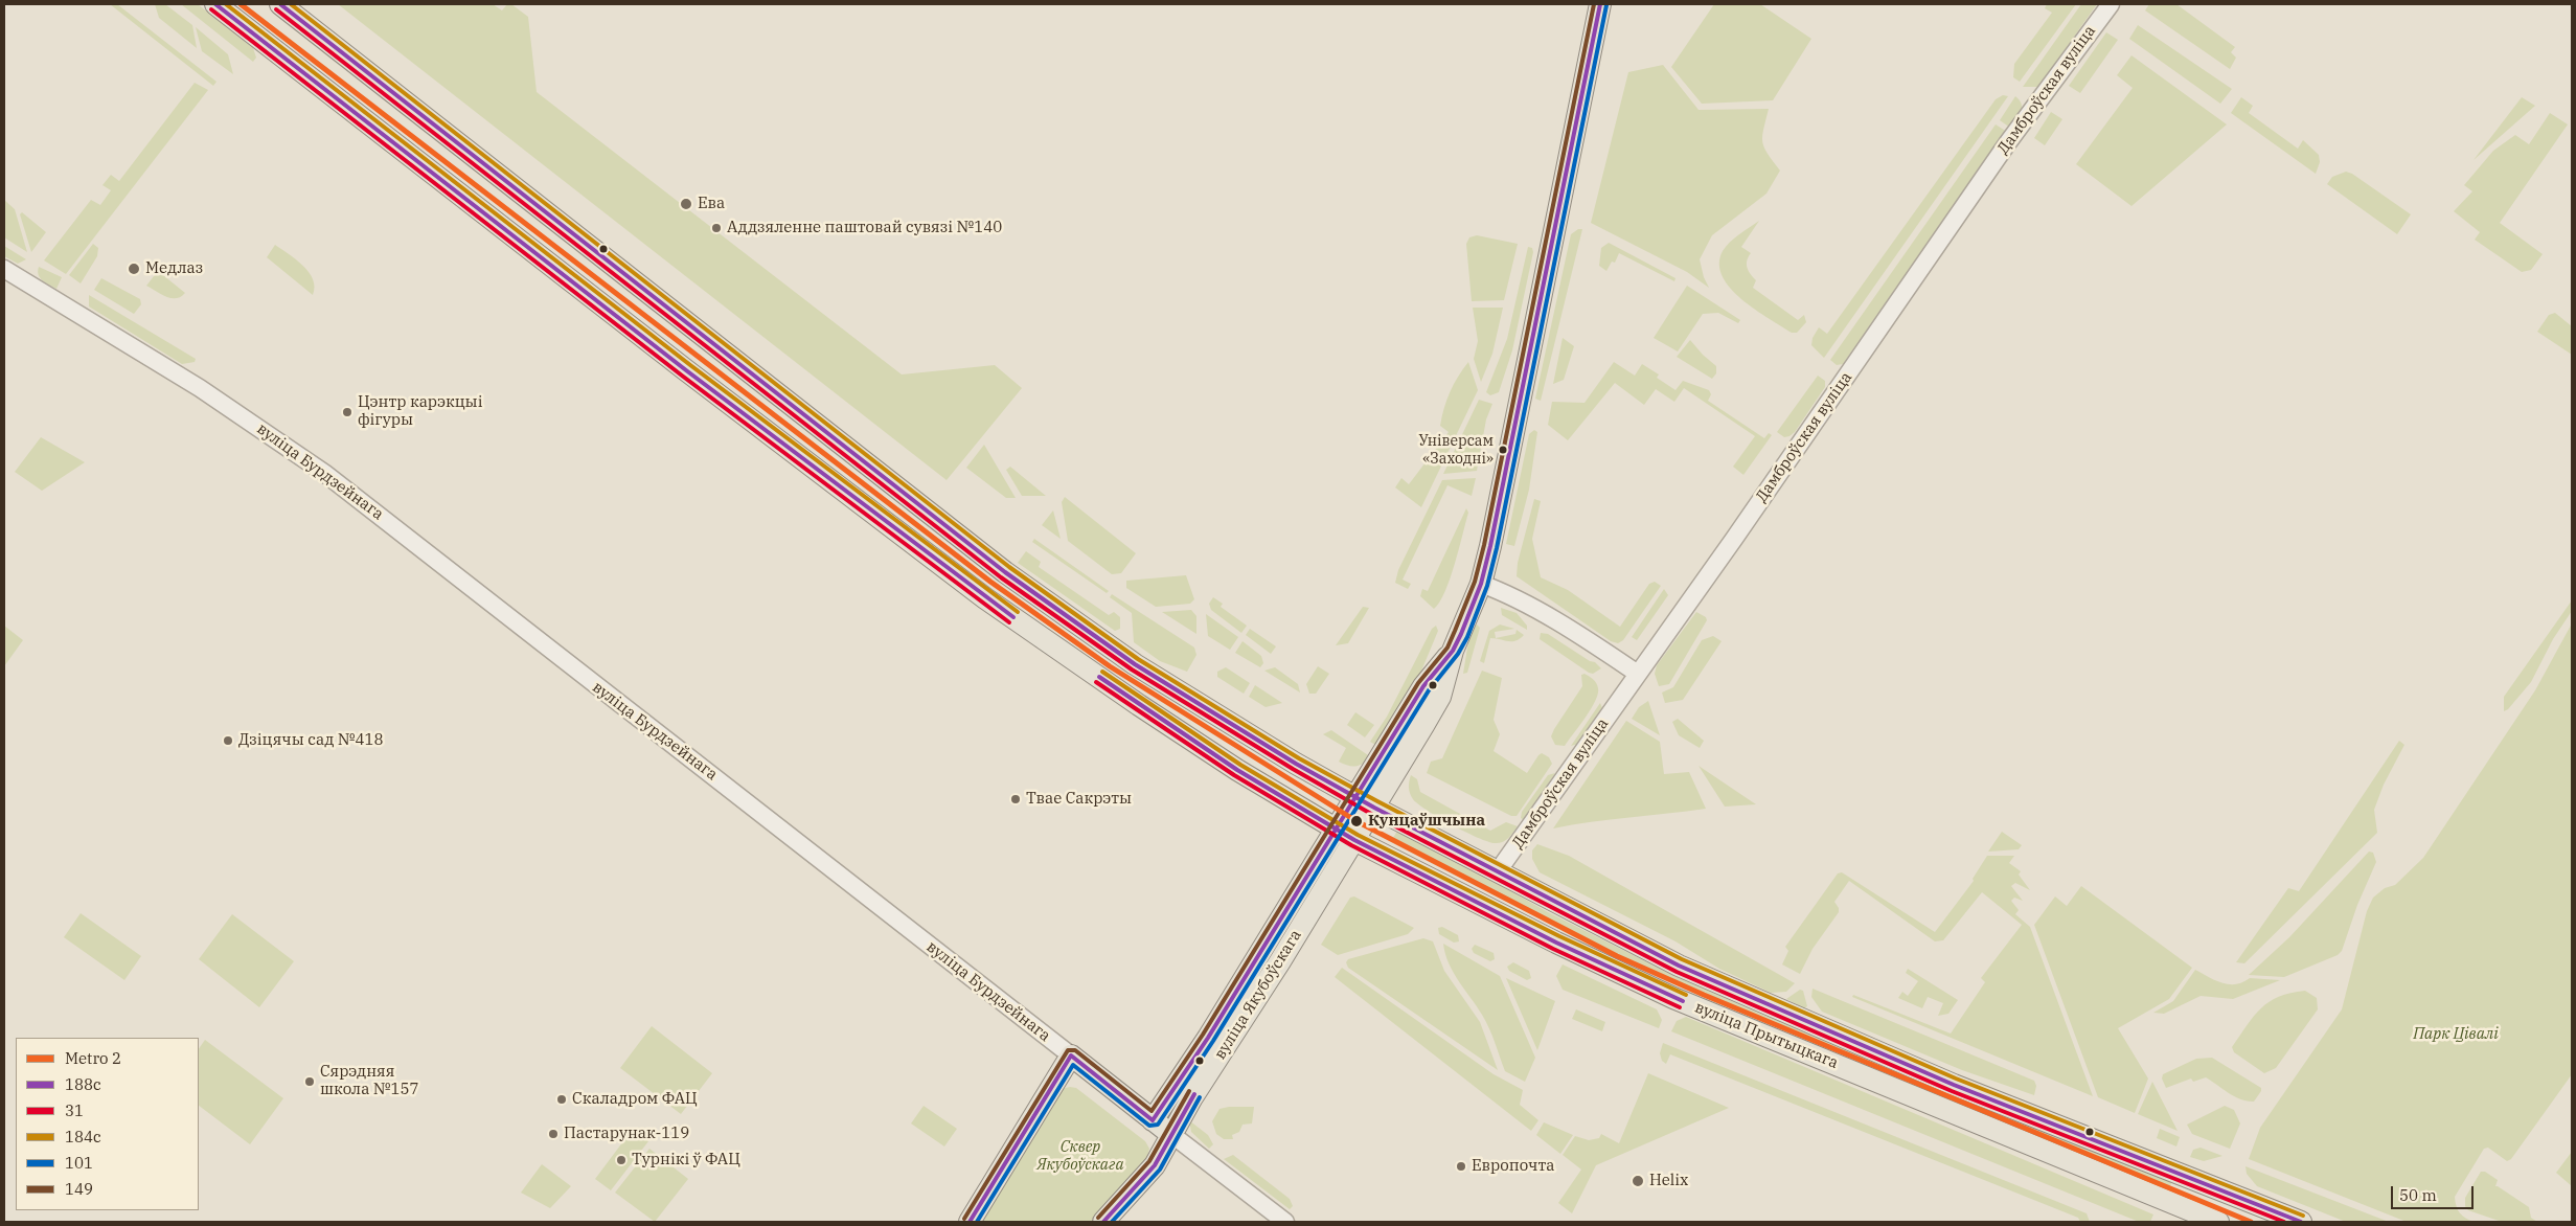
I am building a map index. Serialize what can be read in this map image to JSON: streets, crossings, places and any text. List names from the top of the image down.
{
  "streets": {
    "main road": ["вуліца Бурдзейнага", "вуліца Якубоўскага", "вуліца Прытыцкага"],
    "street": ["Дамброўская вуліца"]
  },
  "crossings": [
    ["Дамброўская вуліца", "вуліца Прытыцкага"],
    ["вуліца Бурдзейнага", "вуліца Якубоўскага"],
    ["вуліца Якубоўскага", "вуліца Прытыцкага"]
  ],
  "parks": ["Парк Цівалі", "Сквер Якубоўскага"],
  "places": [
    "Ева",
    "Аддзяленне паштовай сувязі №140",
    "Медлаз",
    "Цэнтр карэкцыі фігуры",
    "Універсам «Заходні»",
    "Дзіцячы сад №418",
    "Твае Сакрэты",
    "Кунцаўшчына",
    "Сярэдняя школа №157",
    "Скаладром ФАЦ",
    "Пастарунак-119",
    "Турнікі ў ФАЦ",
    "Европочта",
    "Helix"
  ],
  "lines": [
    "metro line 2",
    "transit line 188с",
    "transit line 184с",
    "transit line 149",
    "transit line 101",
    "transit line 31"
  ],
  "legend": [
    "Metro 2",
    "188с",
    "31",
    "184с",
    "101",
    "149"
  ],
  "scale_bar": "50 m"
}
